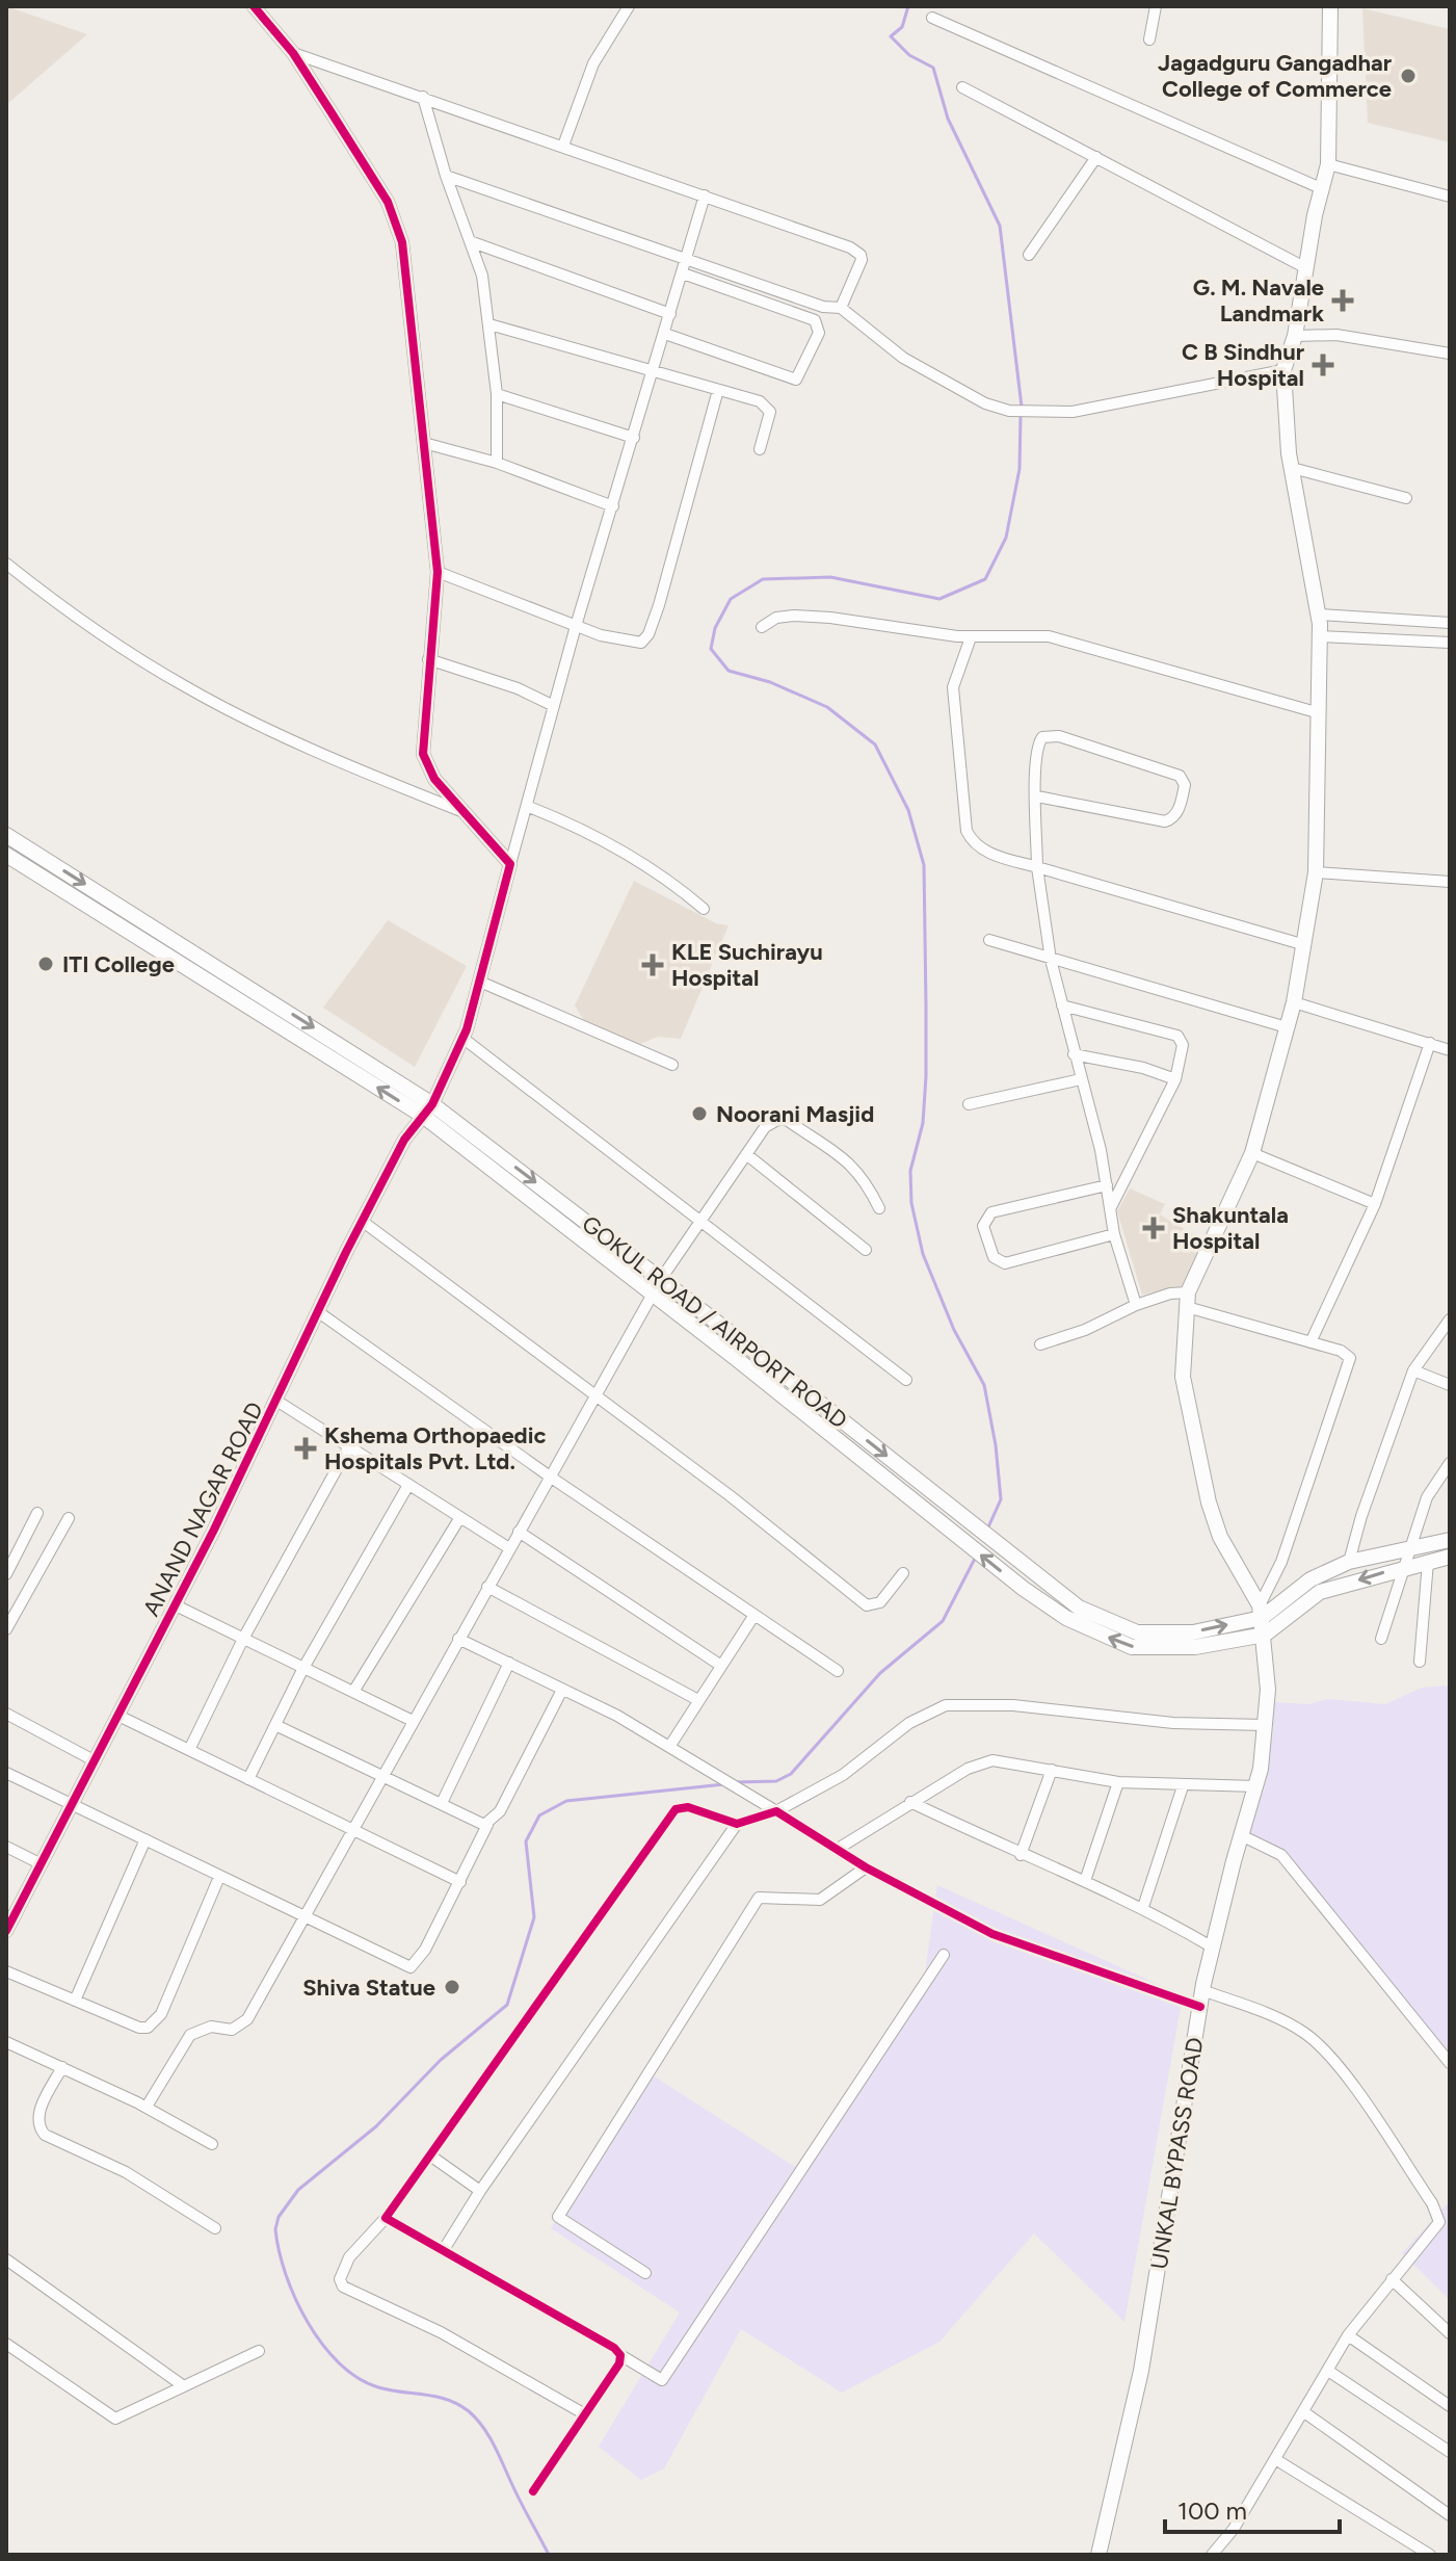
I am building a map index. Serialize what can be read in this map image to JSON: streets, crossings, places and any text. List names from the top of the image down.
{
  "streets": {
    "main road": ["GOKUL ROAD / AIRPORT ROAD", "UNKAL BYPASS ROAD"],
    "street": ["ANAND NAGAR ROAD"]
  },
  "crossings": [
    ["GOKUL ROAD / AIRPORT ROAD", "ANAND NAGAR ROAD"],
    ["GOKUL ROAD / AIRPORT ROAD", "UNKAL BYPASS ROAD"]
  ],
  "places": {
    "other": [
      "Jagadguru Gangadhar College of Commerce",
      "ITI College",
      "Noorani Masjid",
      "Shiva Statue"
    ],
    "health": [
      "G. M. Navale Landmark",
      "C B Sindhur Hospital",
      "KLE Suchirayu Hospital",
      "Shakuntala Hospital",
      "Kshema Orthopaedic Hospitals Pvt. Ltd."
    ]
  },
  "scale_bar": "100 m"
}
